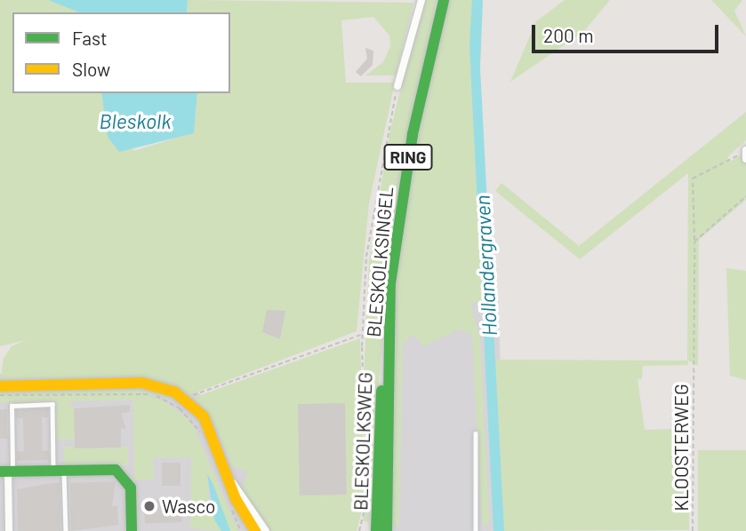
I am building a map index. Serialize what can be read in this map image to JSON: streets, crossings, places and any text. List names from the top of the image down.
{
  "streets": {
    "main road": ["RING", "BLESKOLKSINGEL", "BLESKOLKSWEG"],
    "path": ["KLOOSTERWEG"]
  },
  "crossings": [
    ["BLESKOLKSINGEL", "BLESKOLKSWEG"]
  ],
  "water": ["Bleskolk", "Hollandergraven"],
  "places": ["Wasco"],
  "legend": ["Fast", "Slow"],
  "scale_bar": "200 m"
}
